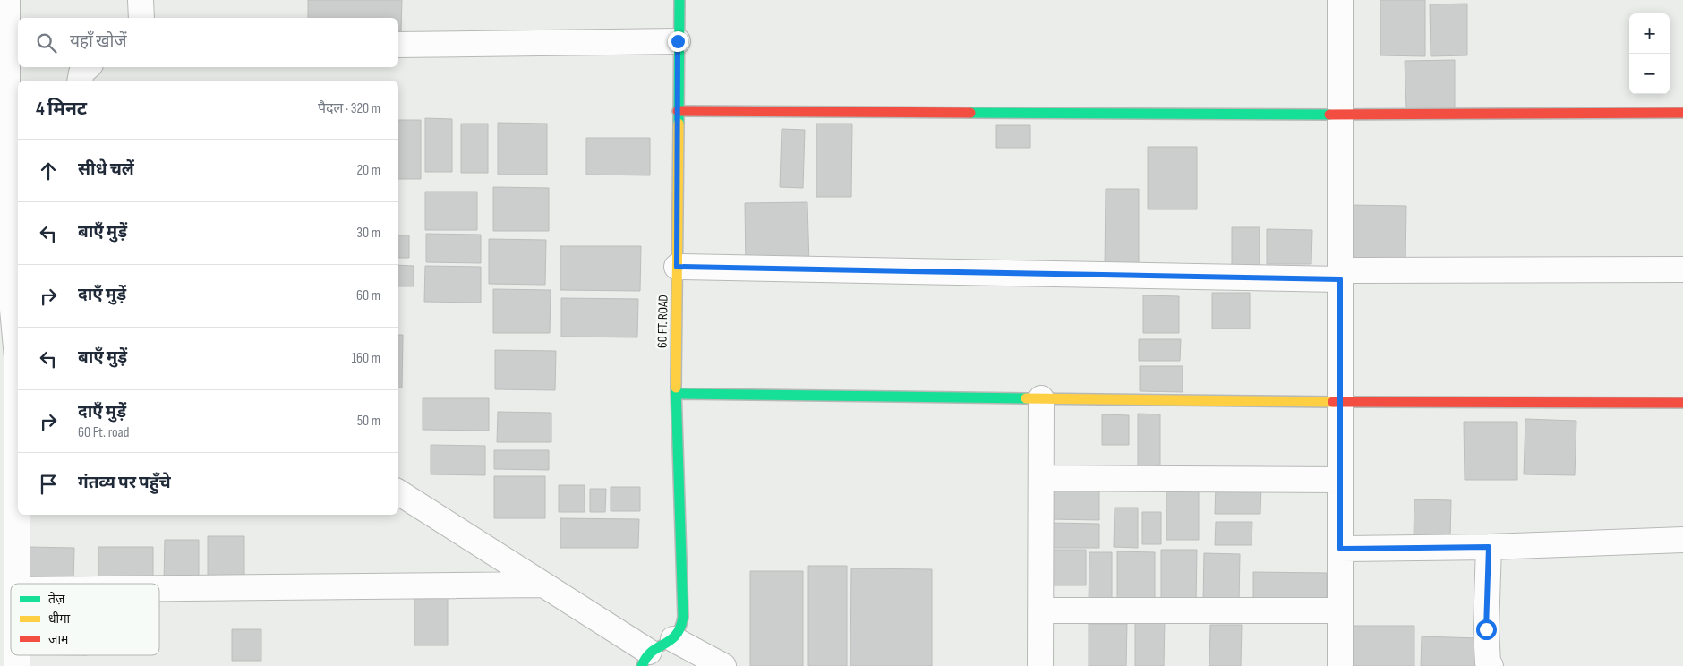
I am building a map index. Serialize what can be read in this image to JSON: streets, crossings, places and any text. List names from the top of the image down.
{
  "streets": {
    "street": ["60 FT. ROAD"]
  },
  "legend": ["तेज़", "धीमा", "जाम"],
  "page": {
    "map_buttons": ["+", "−"],
    "search": "यहाँ खोजें",
    "heading": ["4 मिनट", "पैदल · 320 m"],
    "list": [
      ["सीधे चलें", "20 m"],
      ["बाएँ मुड़ें", "30 m"],
      ["दाएँ मुड़ें", "60 m"],
      ["बाएँ मुड़ें", "160 m"],
      ["दाएँ मुड़ें", "60 Ft. road", "50 m"],
      "गंतव्य पर पहुँचे"
    ]
  }
}
